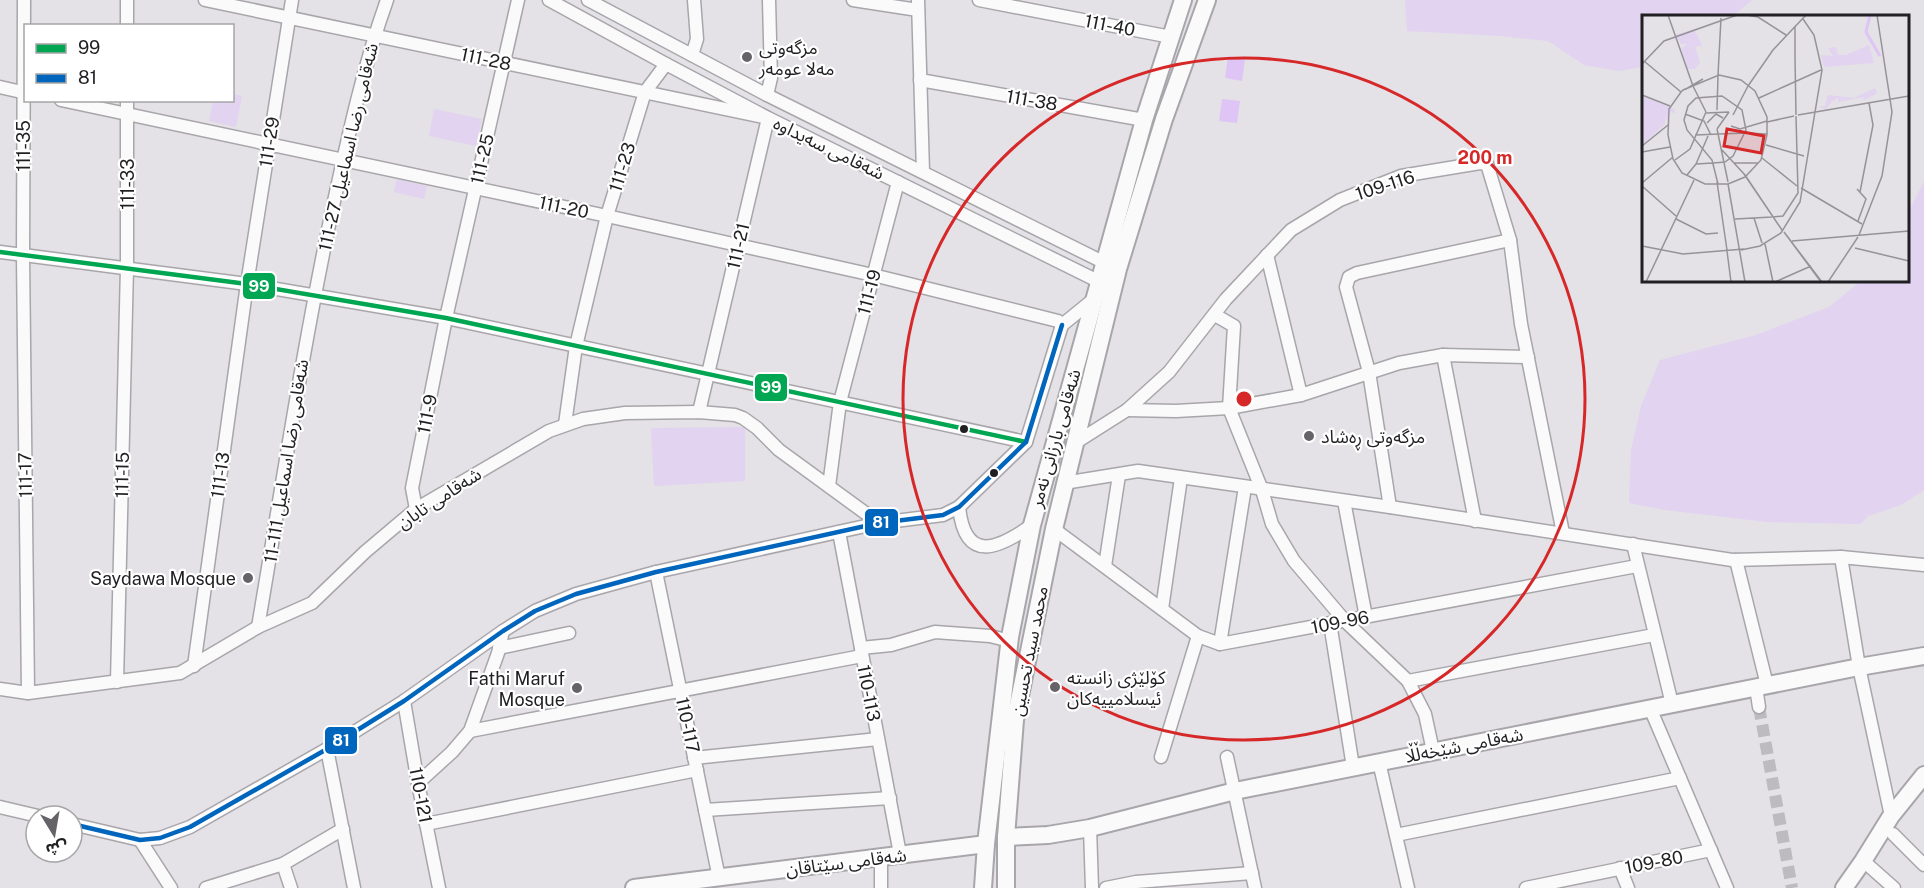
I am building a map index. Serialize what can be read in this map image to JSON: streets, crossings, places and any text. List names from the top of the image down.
{
  "streets": {
    "main road": [
      "شەقامی بارزانی نەمر",
      "محمد سید تحسین",
      "شەقامی شێخەڵڵا",
      "شەقامی سێتاقان"
    ],
    "street": [
      "111-40",
      "111-28",
      "111-38",
      "111-29",
      "111-35",
      "111-27 شەقامی رضا اسماعيل",
      "شەقامی سەیداوە",
      "111-25",
      "111-23",
      "111-33",
      "109-116",
      "111-20",
      "111-21",
      "111-19",
      "111-9",
      "شەقامی رضا اسماعيل 111-11",
      "111-17",
      "111-15",
      "111-13",
      "شەقامی تابان",
      "109-96",
      "110-113",
      "110-117",
      "110-121",
      "109-80"
    ]
  },
  "crossings": [
    ["111-40", "شەقامی بارزانی نەمر"],
    ["111-28", "111-29"],
    ["111-28", "111-27 شەقامی رضا اسماعيل"],
    ["111-28", "شەقامی سەیداوە"],
    ["111-28", "111-25"],
    ["111-28", "111-23"],
    ["111-28", "111-21"],
    ["111-38", "شەقامی بارزانی نەمر"],
    ["111-29", "111-20"],
    ["111-29", "111-13"],
    ["111-35", "111-17"],
    ["111-27 شەقامی رضا اسماعيل", "111-20"],
    ["111-27 شەقامی رضا اسماعيل", "شەقامی رضا اسماعيل 111-11"],
    ["شەقامی سەیداوە", "111-23"],
    ["شەقامی سەیداوە", "111-21"],
    ["شەقامی سەیداوە", "111-19"],
    ["شەقامی سەیداوە", "شەقامی بارزانی نەمر"],
    ["111-25", "111-20"],
    ["111-25", "111-9"],
    ["111-23", "111-20"],
    ["111-23", "شەقامی تابان"],
    ["111-33", "111-20"],
    ["111-33", "111-15"],
    ["109-116", "محمد سید تحسین"],
    ["111-20", "111-21"],
    ["111-20", "111-19"],
    ["111-21", "شەقامی تابان"],
    ["111-19", "شەقامی تابان"],
    ["111-9", "شەقامی تابان"],
    ["شەقامی بارزانی نەمر", "محمد سید تحسین"],
    ["شەقامی بارزانی نەمر", "شەقامی سێتاقان"],
    ["شەقامی رضا اسماعيل 111-11", "شەقامی تابان"],
    ["111-17", "شەقامی تابان"],
    ["111-15", "شەقامی تابان"],
    ["111-13", "شەقامی تابان"],
    ["محمد سید تحسین", "شەقامی شێخەڵڵا"],
    ["110-113", "شەقامی سێتاقان"],
    ["110-117", "شەقامی سێتاقان"]
  ],
  "places": [
    "مزگەوتی مەلا عومەر",
    "مزگەوتی ڕەشاد",
    "Saydawa Mosque",
    "کۆلێژی زانستە ئیسلامییەکان",
    "Fathi Maruf Mosque"
  ],
  "lines": ["transit line 99", "transit line 81"],
  "legend": ["99", "81"],
  "north": "bottom",
  "rings": ["200 m"]
}
